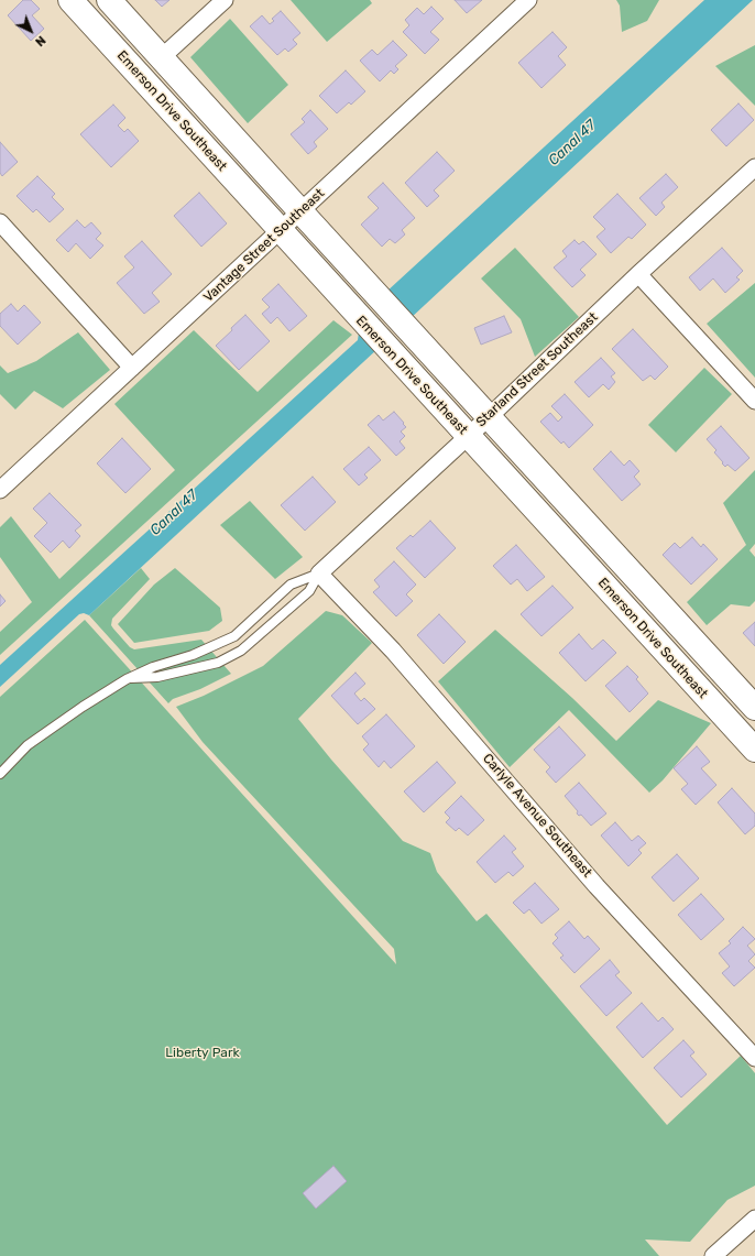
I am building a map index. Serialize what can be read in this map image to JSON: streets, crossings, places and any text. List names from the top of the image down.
{
  "streets": {
    "street": [
      "Emerson Drive Southeast",
      "Vantage Street Southeast",
      "Starland Street Southeast",
      "Carlyle Avenue Southeast"
    ]
  },
  "crossings": [
    ["Emerson Drive Southeast", "Vantage Street Southeast"],
    ["Emerson Drive Southeast", "Starland Street Southeast"],
    ["Starland Street Southeast", "Carlyle Avenue Southeast"]
  ],
  "water": ["Canal 47"],
  "parks": ["Liberty Park"],
  "north": "bottom right"
}
